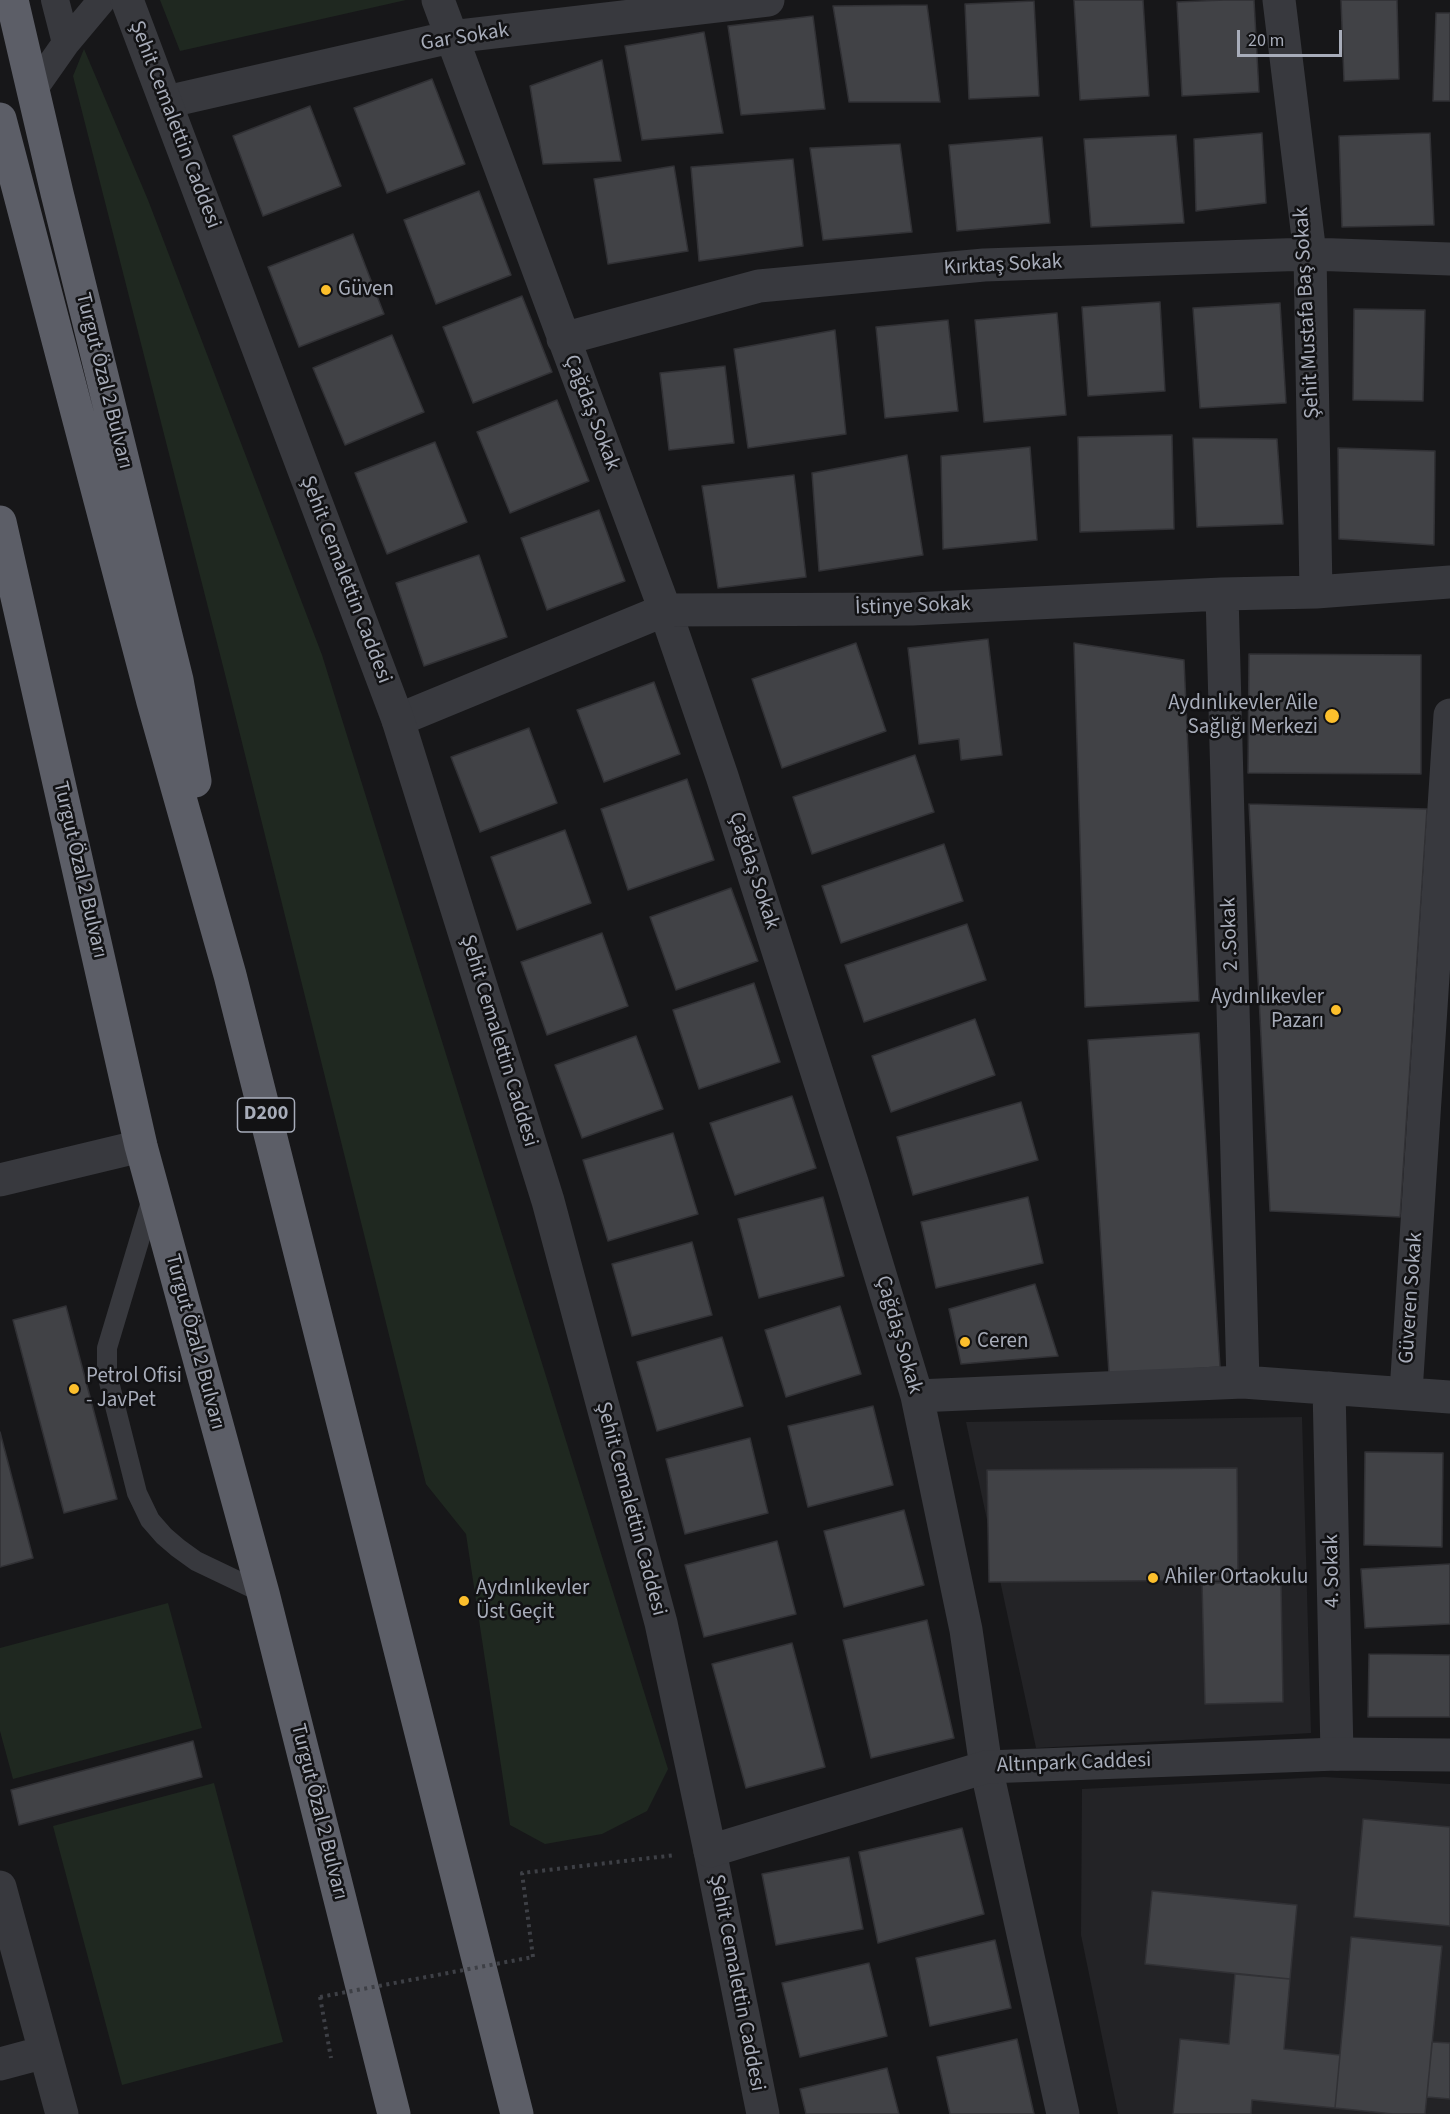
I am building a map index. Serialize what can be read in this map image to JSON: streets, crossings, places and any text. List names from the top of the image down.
{
  "streets": {
    "highway": ["Turgut Özal 2 Bulvarı", "D200"],
    "street": [
      "Gar Sokak",
      "Şehit Cemalettin Caddesi",
      "Kırktaş Sokak",
      "Şehit Mustafa Baş Sokak",
      "Çağdaş Sokak",
      "İstinye Sokak",
      "2 .Sokak",
      "Güveren Sokak",
      "4. Sokak",
      "Altınpark Caddesi"
    ]
  },
  "crossings": [
    ["Gar Sokak", "Şehit Cemalettin Caddesi"],
    ["Gar Sokak", "Çağdaş Sokak"],
    ["Şehit Cemalettin Caddesi", "İstinye Sokak"],
    ["Şehit Cemalettin Caddesi", "Altınpark Caddesi"],
    ["Kırktaş Sokak", "Şehit Mustafa Baş Sokak"],
    ["Kırktaş Sokak", "Çağdaş Sokak"],
    ["Şehit Mustafa Baş Sokak", "İstinye Sokak"],
    ["Çağdaş Sokak", "İstinye Sokak"],
    ["Çağdaş Sokak", "Güveren Sokak"],
    ["Çağdaş Sokak", "Altınpark Caddesi"],
    ["İstinye Sokak", "2 .Sokak"],
    ["2 .Sokak", "Güveren Sokak"],
    ["Güveren Sokak", "4. Sokak"],
    ["4. Sokak", "Altınpark Caddesi"]
  ],
  "places": [
    "Güven",
    "Aydınlıkevler Aile Sağlığı Merkezi",
    "Aydınlıkevler Pazarı",
    "Ceren",
    "Petrol Ofisi - JavPet",
    "Ahiler Ortaokulu",
    "Aydınlıkevler Üst Geçit"
  ],
  "scale_bar": "20 m"
}
